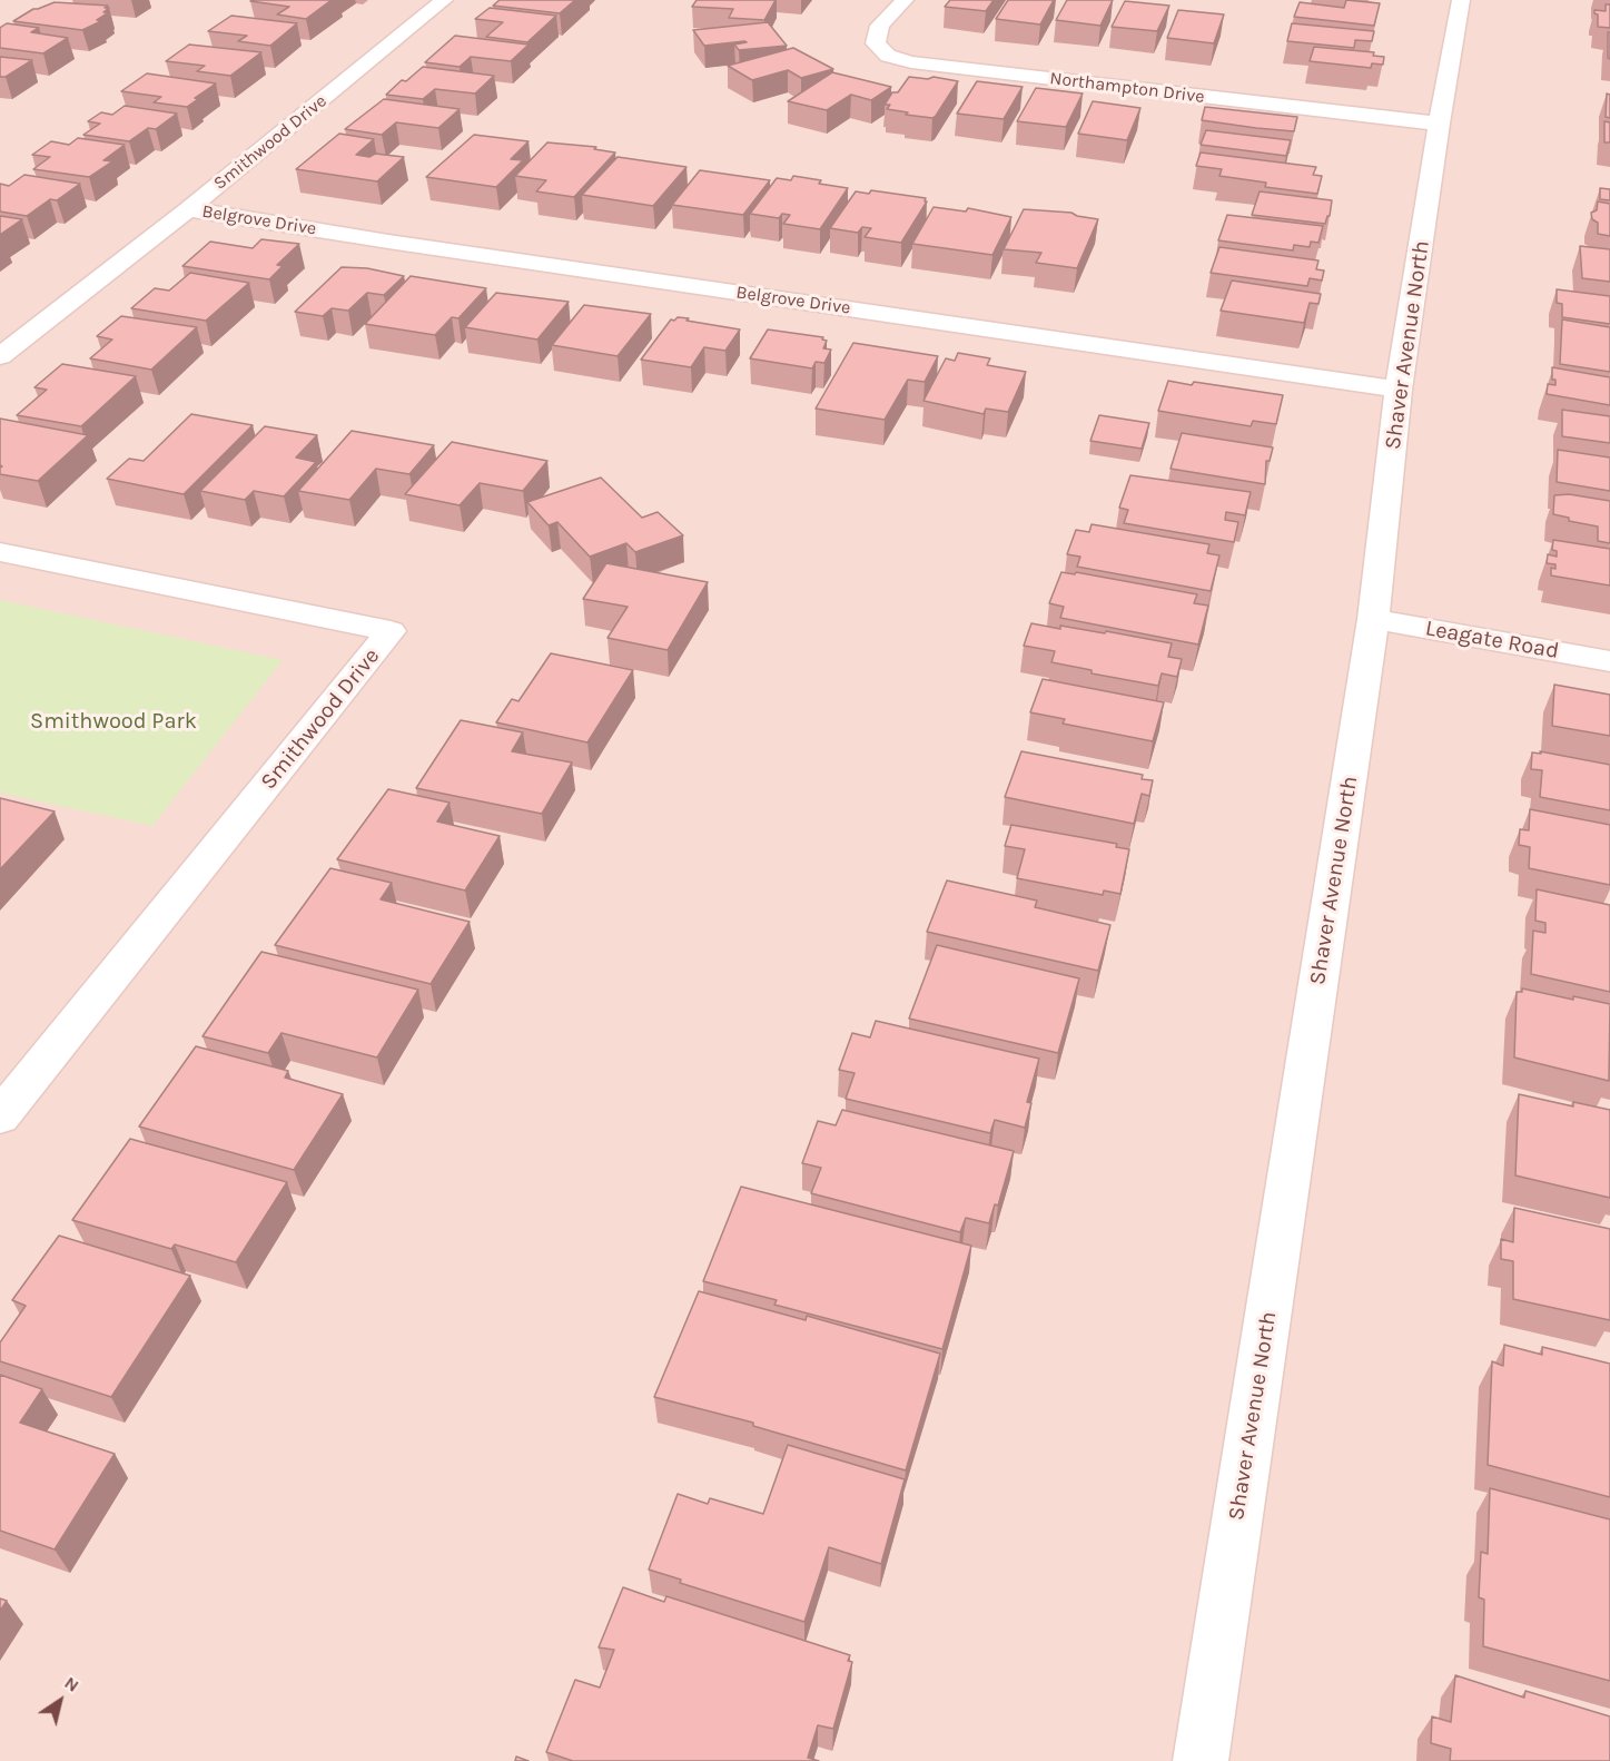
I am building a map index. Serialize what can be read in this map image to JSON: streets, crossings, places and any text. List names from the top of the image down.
{
  "streets": {
    "street": [
      "Northampton Drive",
      "Smithwood Drive",
      "Belgrove Drive",
      "Shaver Avenue North",
      "Leagate Road"
    ]
  },
  "crossings": [
    ["Northampton Drive", "Shaver Avenue North"],
    ["Smithwood Drive", "Belgrove Drive"],
    ["Belgrove Drive", "Shaver Avenue North"],
    ["Shaver Avenue North", "Leagate Road"]
  ],
  "parks": ["Smithwood Park"],
  "north": "top right"
}
